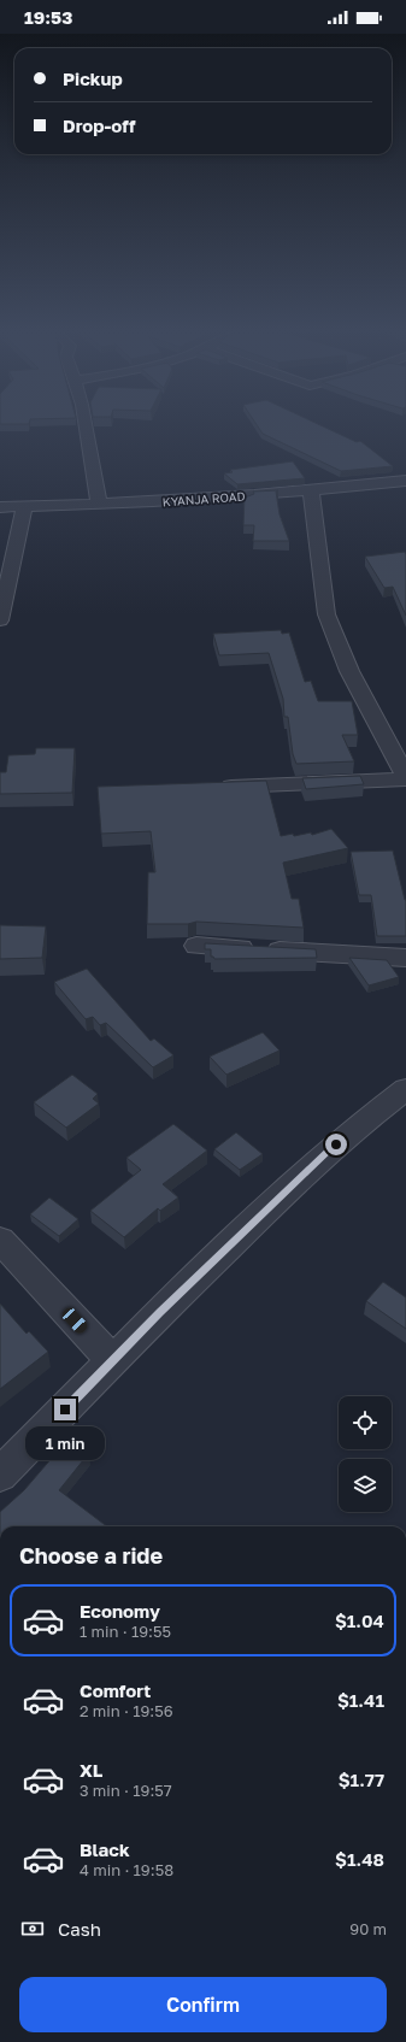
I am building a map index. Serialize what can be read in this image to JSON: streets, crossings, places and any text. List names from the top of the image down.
{
  "streets": {
    "street": ["KYANJA ROAD"]
  },
  "page": {
    "status": "19:53",
    "banner": ["Pickup", "Drop-off"],
    "bubble": "1 min",
    "heading": "Choose a ride",
    "list": [
      {
        "name": "Economy",
        "note": "1 min · 19:55",
        "value": "$1.04"
      },
      {
        "name": "Comfort",
        "note": "2 min · 19:56",
        "value": "$1.41"
      },
      {
        "name": "XL",
        "note": "3 min · 19:57",
        "value": "$1.77"
      },
      {
        "name": "Black",
        "note": "4 min · 19:58",
        "value": "$1.48"
      }
    ],
    "pay": ["Cash", "90 m"],
    "buttons": "Confirm"
  }
}
